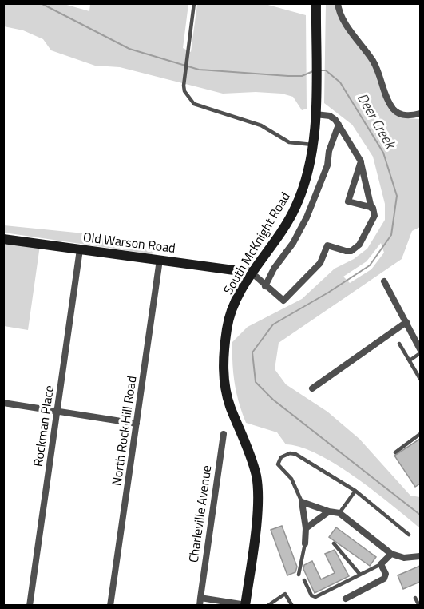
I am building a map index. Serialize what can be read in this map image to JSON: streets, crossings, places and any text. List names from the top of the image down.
{
  "streets": {
    "main road": ["Old Warson Road", "South McKnight Road"],
    "street": ["Rockman Place", "North Rock Hill Road", "Charleville Avenue"]
  },
  "crossings": [
    ["Old Warson Road", "South McKnight Road"],
    ["Old Warson Road", "Rockman Place"],
    ["Old Warson Road", "North Rock Hill Road"],
    ["South McKnight Road", "Charleville Avenue"]
  ],
  "water": ["Deer Creek"]
}
